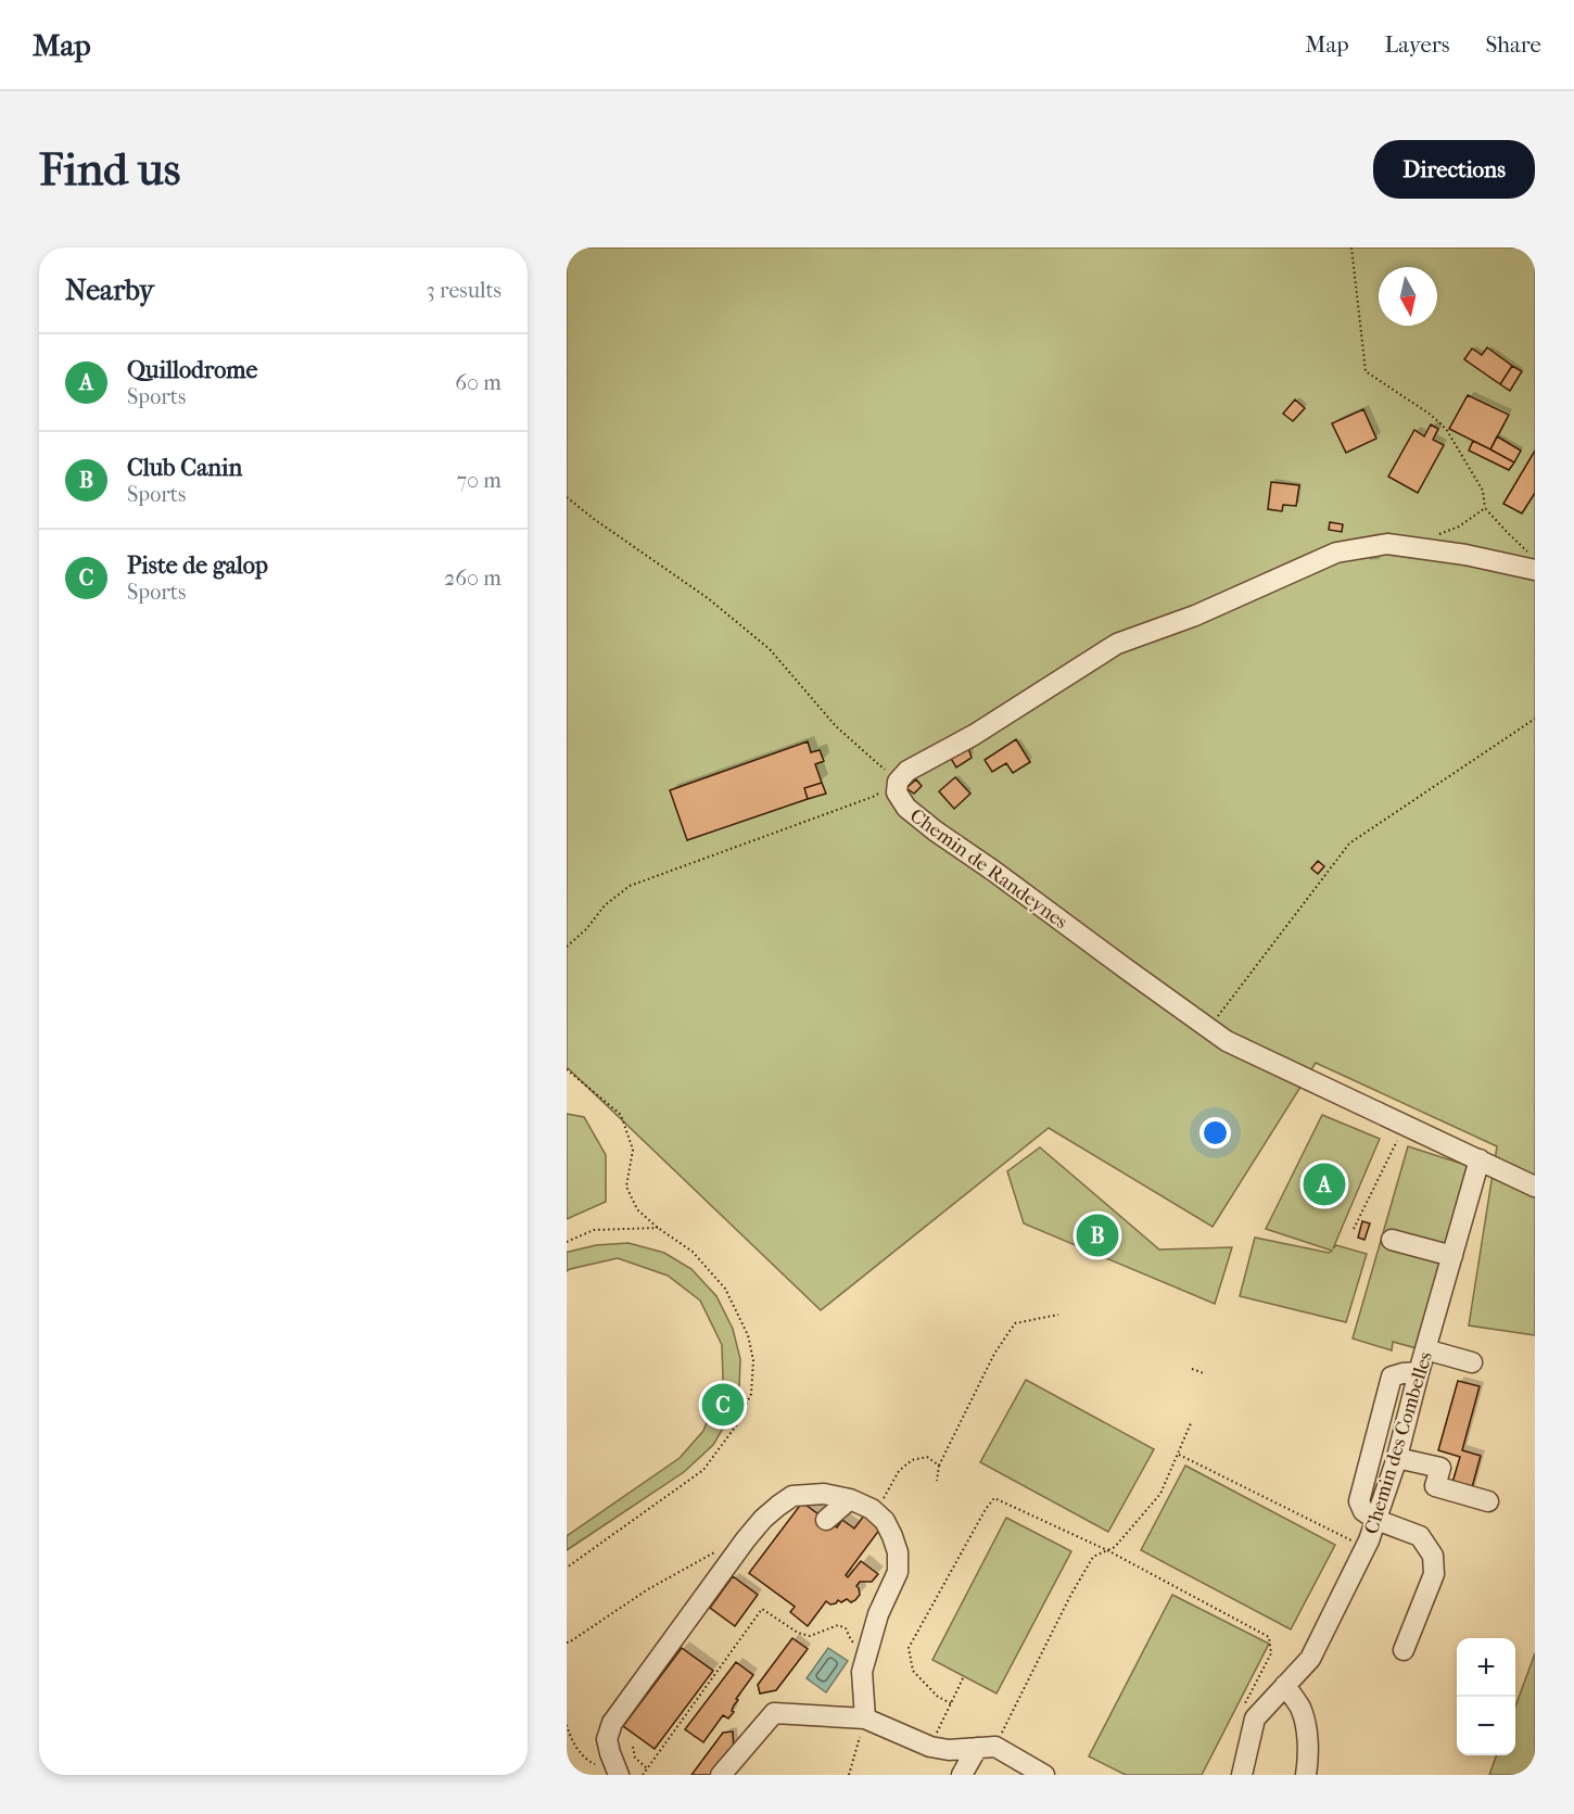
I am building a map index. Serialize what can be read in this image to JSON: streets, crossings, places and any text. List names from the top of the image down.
{
  "streets": {
    "street": ["Chemin de Randeynes", "Chemin des Combelles"]
  },
  "crossings": [
    ["Chemin de Randeynes", "Chemin des Combelles"]
  ],
  "north": "bottom",
  "page": {
    "header": "Map",
    "nav": ["Map", "Layers", "Share"],
    "buttons": "Directions",
    "title": "Find us",
    "heading": ["Nearby", "3 results"],
    "list": [
      {
        "mark": "A",
        "name": "Quillodrome",
        "note": "Sports",
        "value": "60 m"
      },
      {
        "mark": "B",
        "name": "Club Canin",
        "note": "Sports",
        "value": "70 m"
      },
      {
        "mark": "C",
        "name": "Piste de galop",
        "note": "Sports",
        "value": "260 m"
      }
    ],
    "pins": ["A", "B", "C"],
    "map_buttons": ["+", "−"]
  }
}
